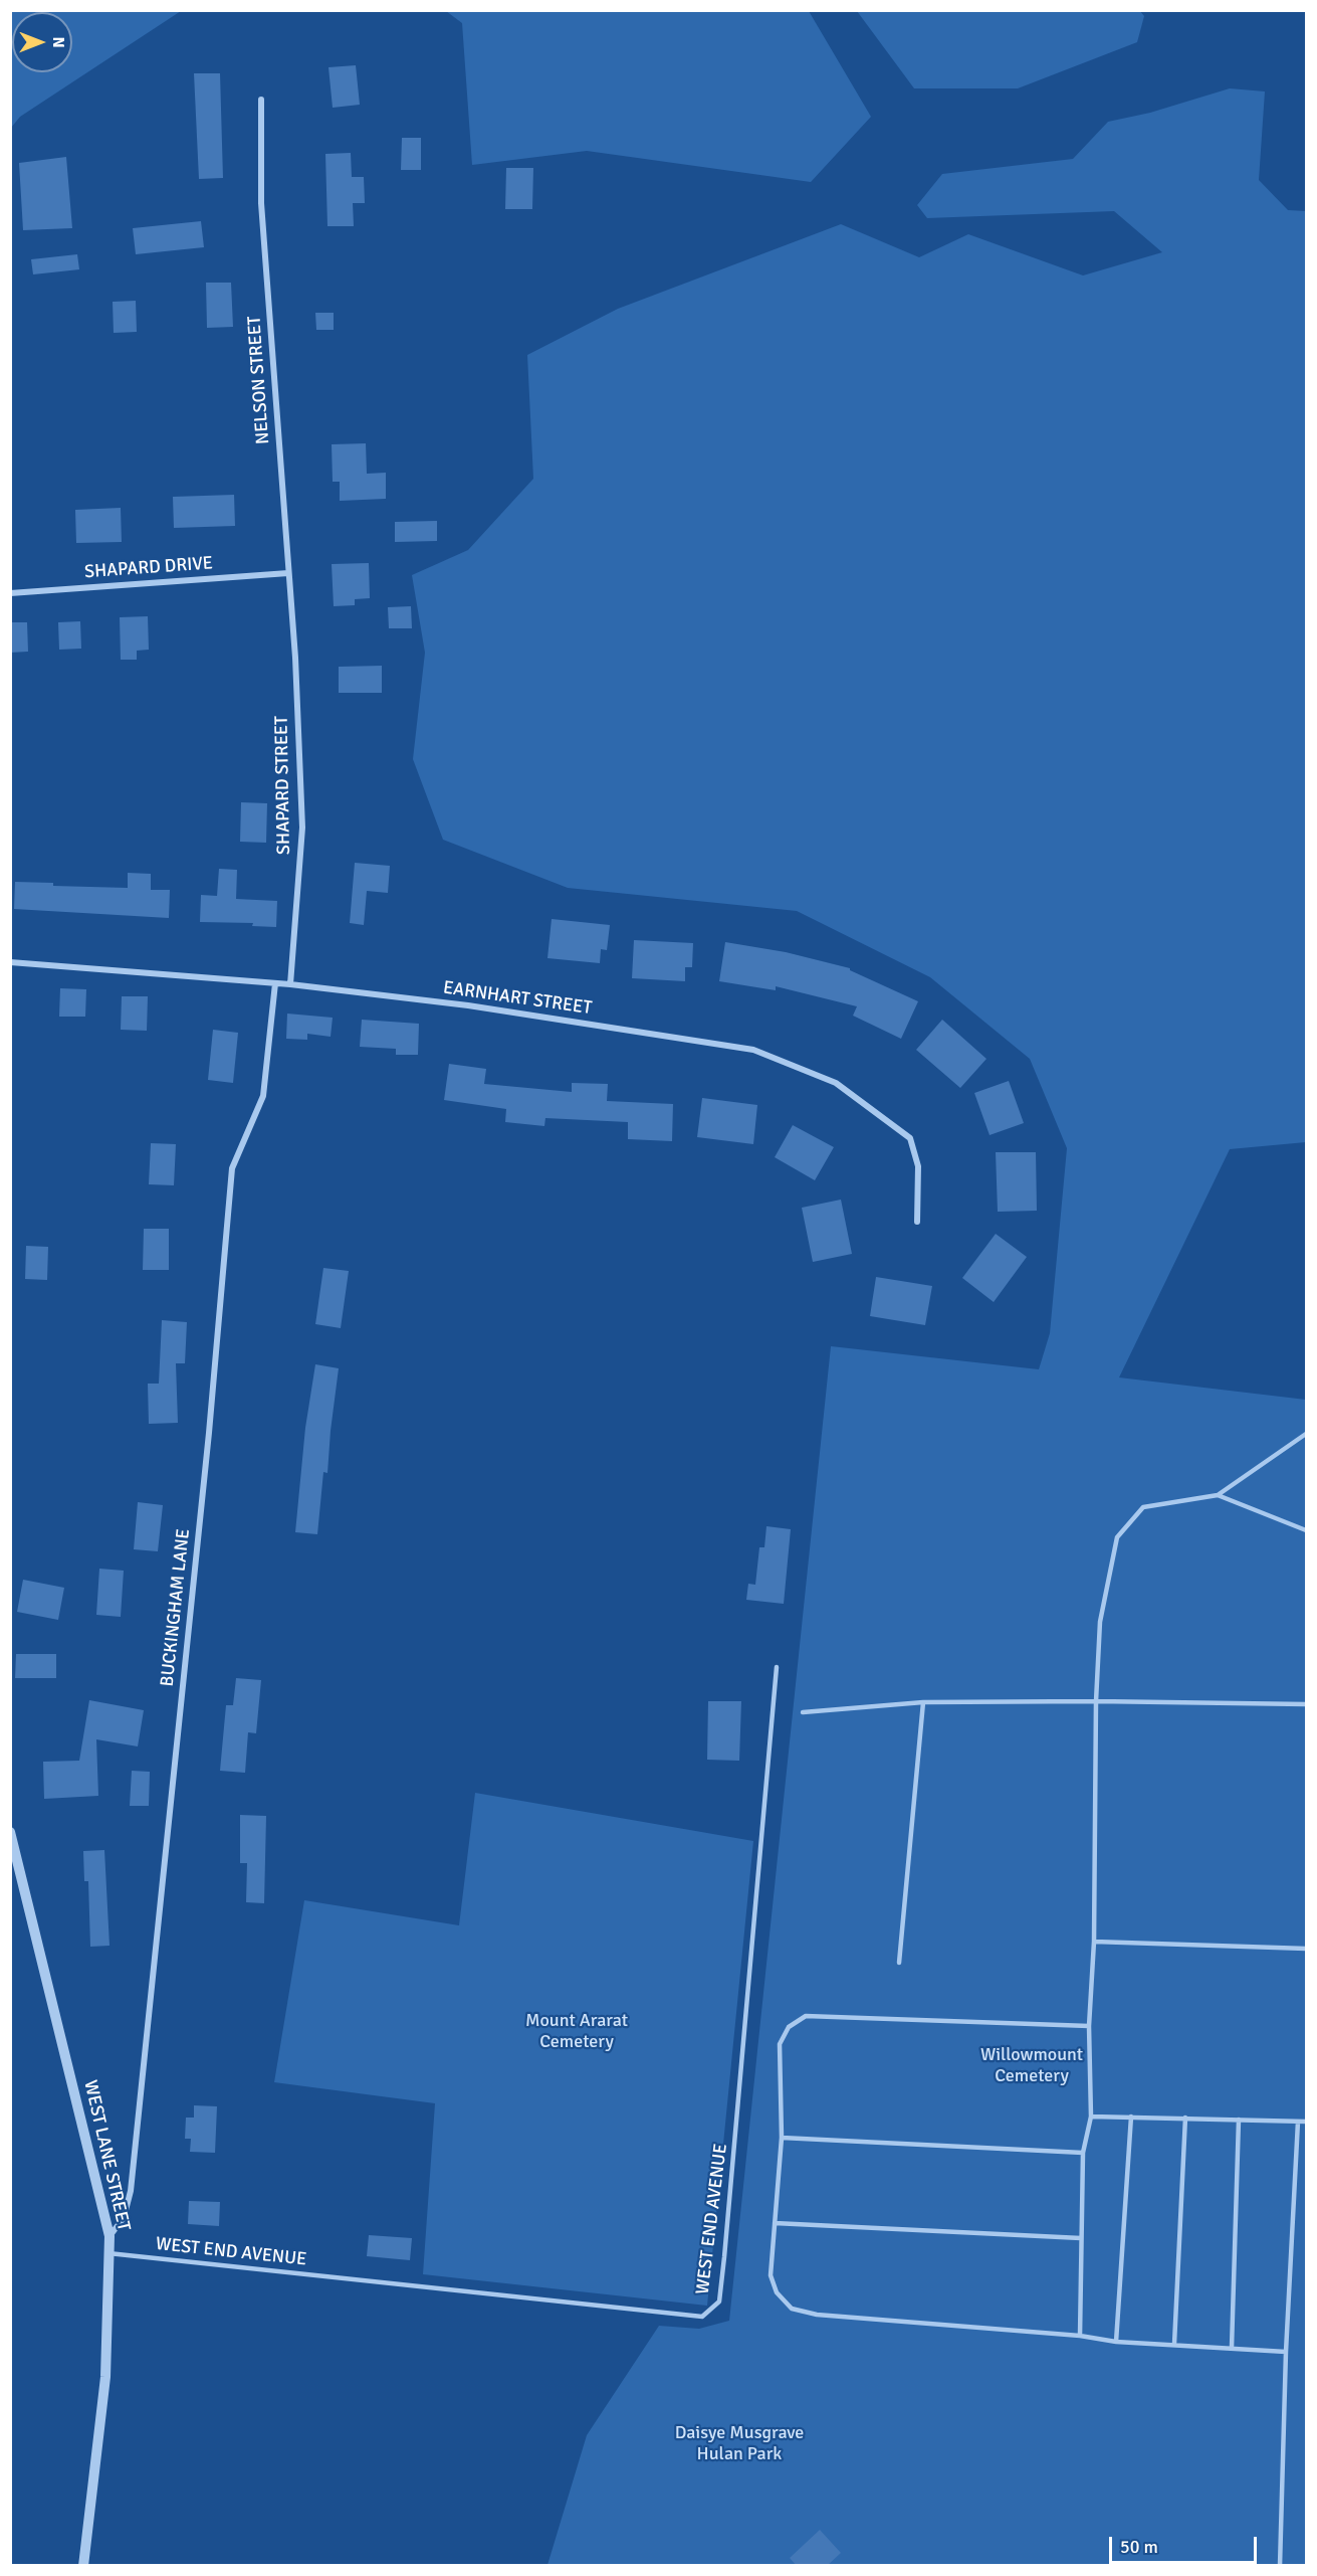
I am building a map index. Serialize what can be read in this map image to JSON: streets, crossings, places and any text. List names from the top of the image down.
{
  "streets": {
    "street": [
      "NELSON STREET",
      "SHAPARD DRIVE",
      "SHAPARD STREET",
      "EARNHART STREET",
      "BUCKINGHAM LANE",
      "WEST LANE STREET"
    ],
    "lane": ["WEST END AVENUE"]
  },
  "crossings": [
    ["NELSON STREET", "SHAPARD DRIVE"],
    ["NELSON STREET", "SHAPARD STREET"],
    ["SHAPARD STREET", "EARNHART STREET"],
    ["EARNHART STREET", "BUCKINGHAM LANE"],
    ["BUCKINGHAM LANE", "WEST LANE STREET"],
    ["WEST LANE STREET", "WEST END AVENUE"]
  ],
  "parks": ["Mount Ararat Cemetery", "Willowmount Cemetery", "Daisye Musgrave Hulan Park"],
  "scale_bar": "50 m",
  "north": "right"
}
